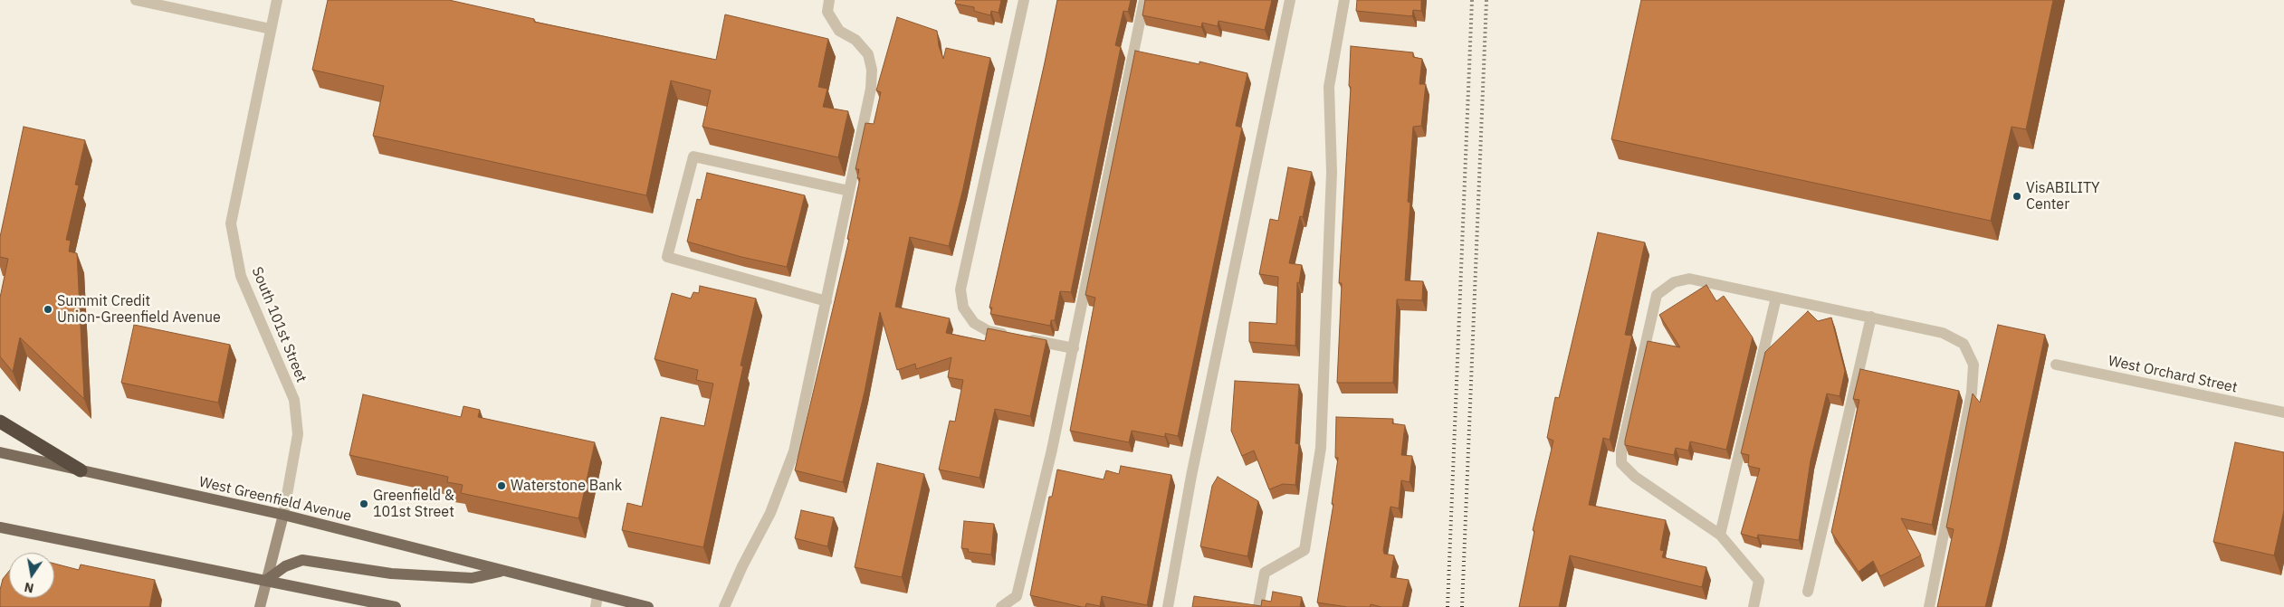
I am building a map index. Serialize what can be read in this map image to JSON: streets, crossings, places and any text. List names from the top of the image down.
{
  "streets": {
    "main road": ["West Greenfield Avenue"],
    "street": ["South 101st Street", "West Orchard Street"]
  },
  "crossings": [
    ["South 101st Street", "West Greenfield Avenue"]
  ],
  "places": [
    "VisABILITY Center",
    "Summit Credit Union-Greenfield Avenue",
    "Waterstone Bank",
    "Greenfield & 101st Street"
  ],
  "north": "bottom"
}
